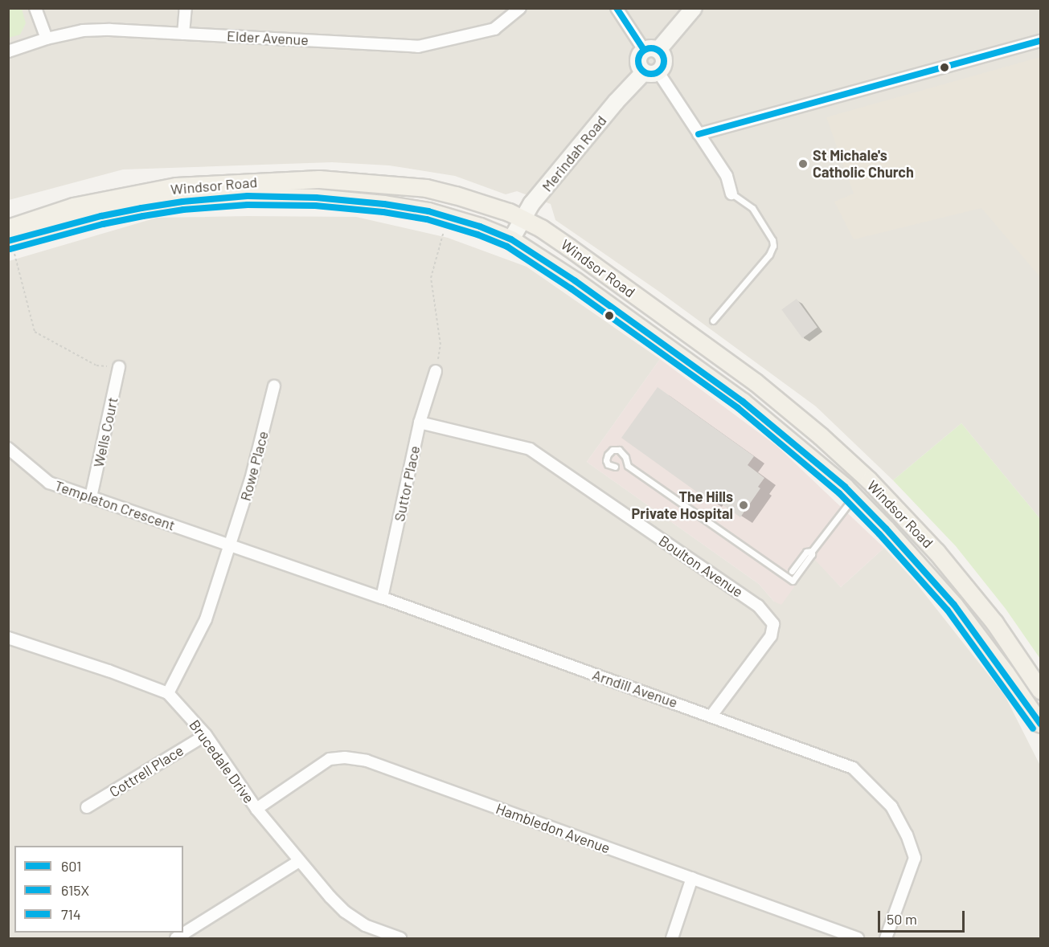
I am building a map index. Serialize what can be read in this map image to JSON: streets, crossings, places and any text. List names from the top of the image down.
{
  "streets": {
    "main road": ["Merindah Road", "Windsor Road"],
    "street": [
      "Elder Avenue",
      "Wells Court",
      "Rowe Place",
      "Suttor Place",
      "Templeton Crescent",
      "Boulton Avenue",
      "Arndill Avenue",
      "Brucedale Drive",
      "Cottrell Place",
      "Hambledon Avenue"
    ]
  },
  "crossings": [
    ["Merindah Road", "Windsor Road"],
    ["Wells Court", "Templeton Crescent"],
    ["Rowe Place", "Templeton Crescent"],
    ["Rowe Place", "Arndill Avenue"],
    ["Rowe Place", "Brucedale Drive"],
    ["Suttor Place", "Boulton Avenue"],
    ["Suttor Place", "Arndill Avenue"],
    ["Templeton Crescent", "Arndill Avenue"],
    ["Boulton Avenue", "Arndill Avenue"],
    ["Brucedale Drive", "Cottrell Place"],
    ["Brucedale Drive", "Hambledon Avenue"]
  ],
  "places": ["St Michale's Catholic Church", "The Hills Private Hospital"],
  "lines": ["transit line 714", "transit line 601", "transit line 615X"],
  "legend": ["601", "615X", "714"],
  "scale_bar": "50 m"
}
